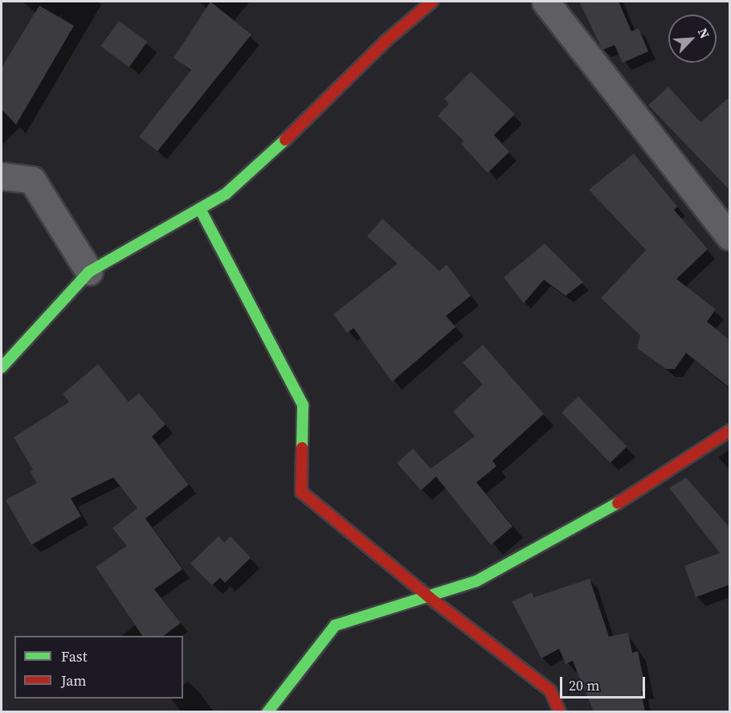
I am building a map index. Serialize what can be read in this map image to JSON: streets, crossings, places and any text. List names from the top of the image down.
{
  "legend": ["Fast", "Jam"],
  "scale_bar": "20 m",
  "north": "top right"
}
